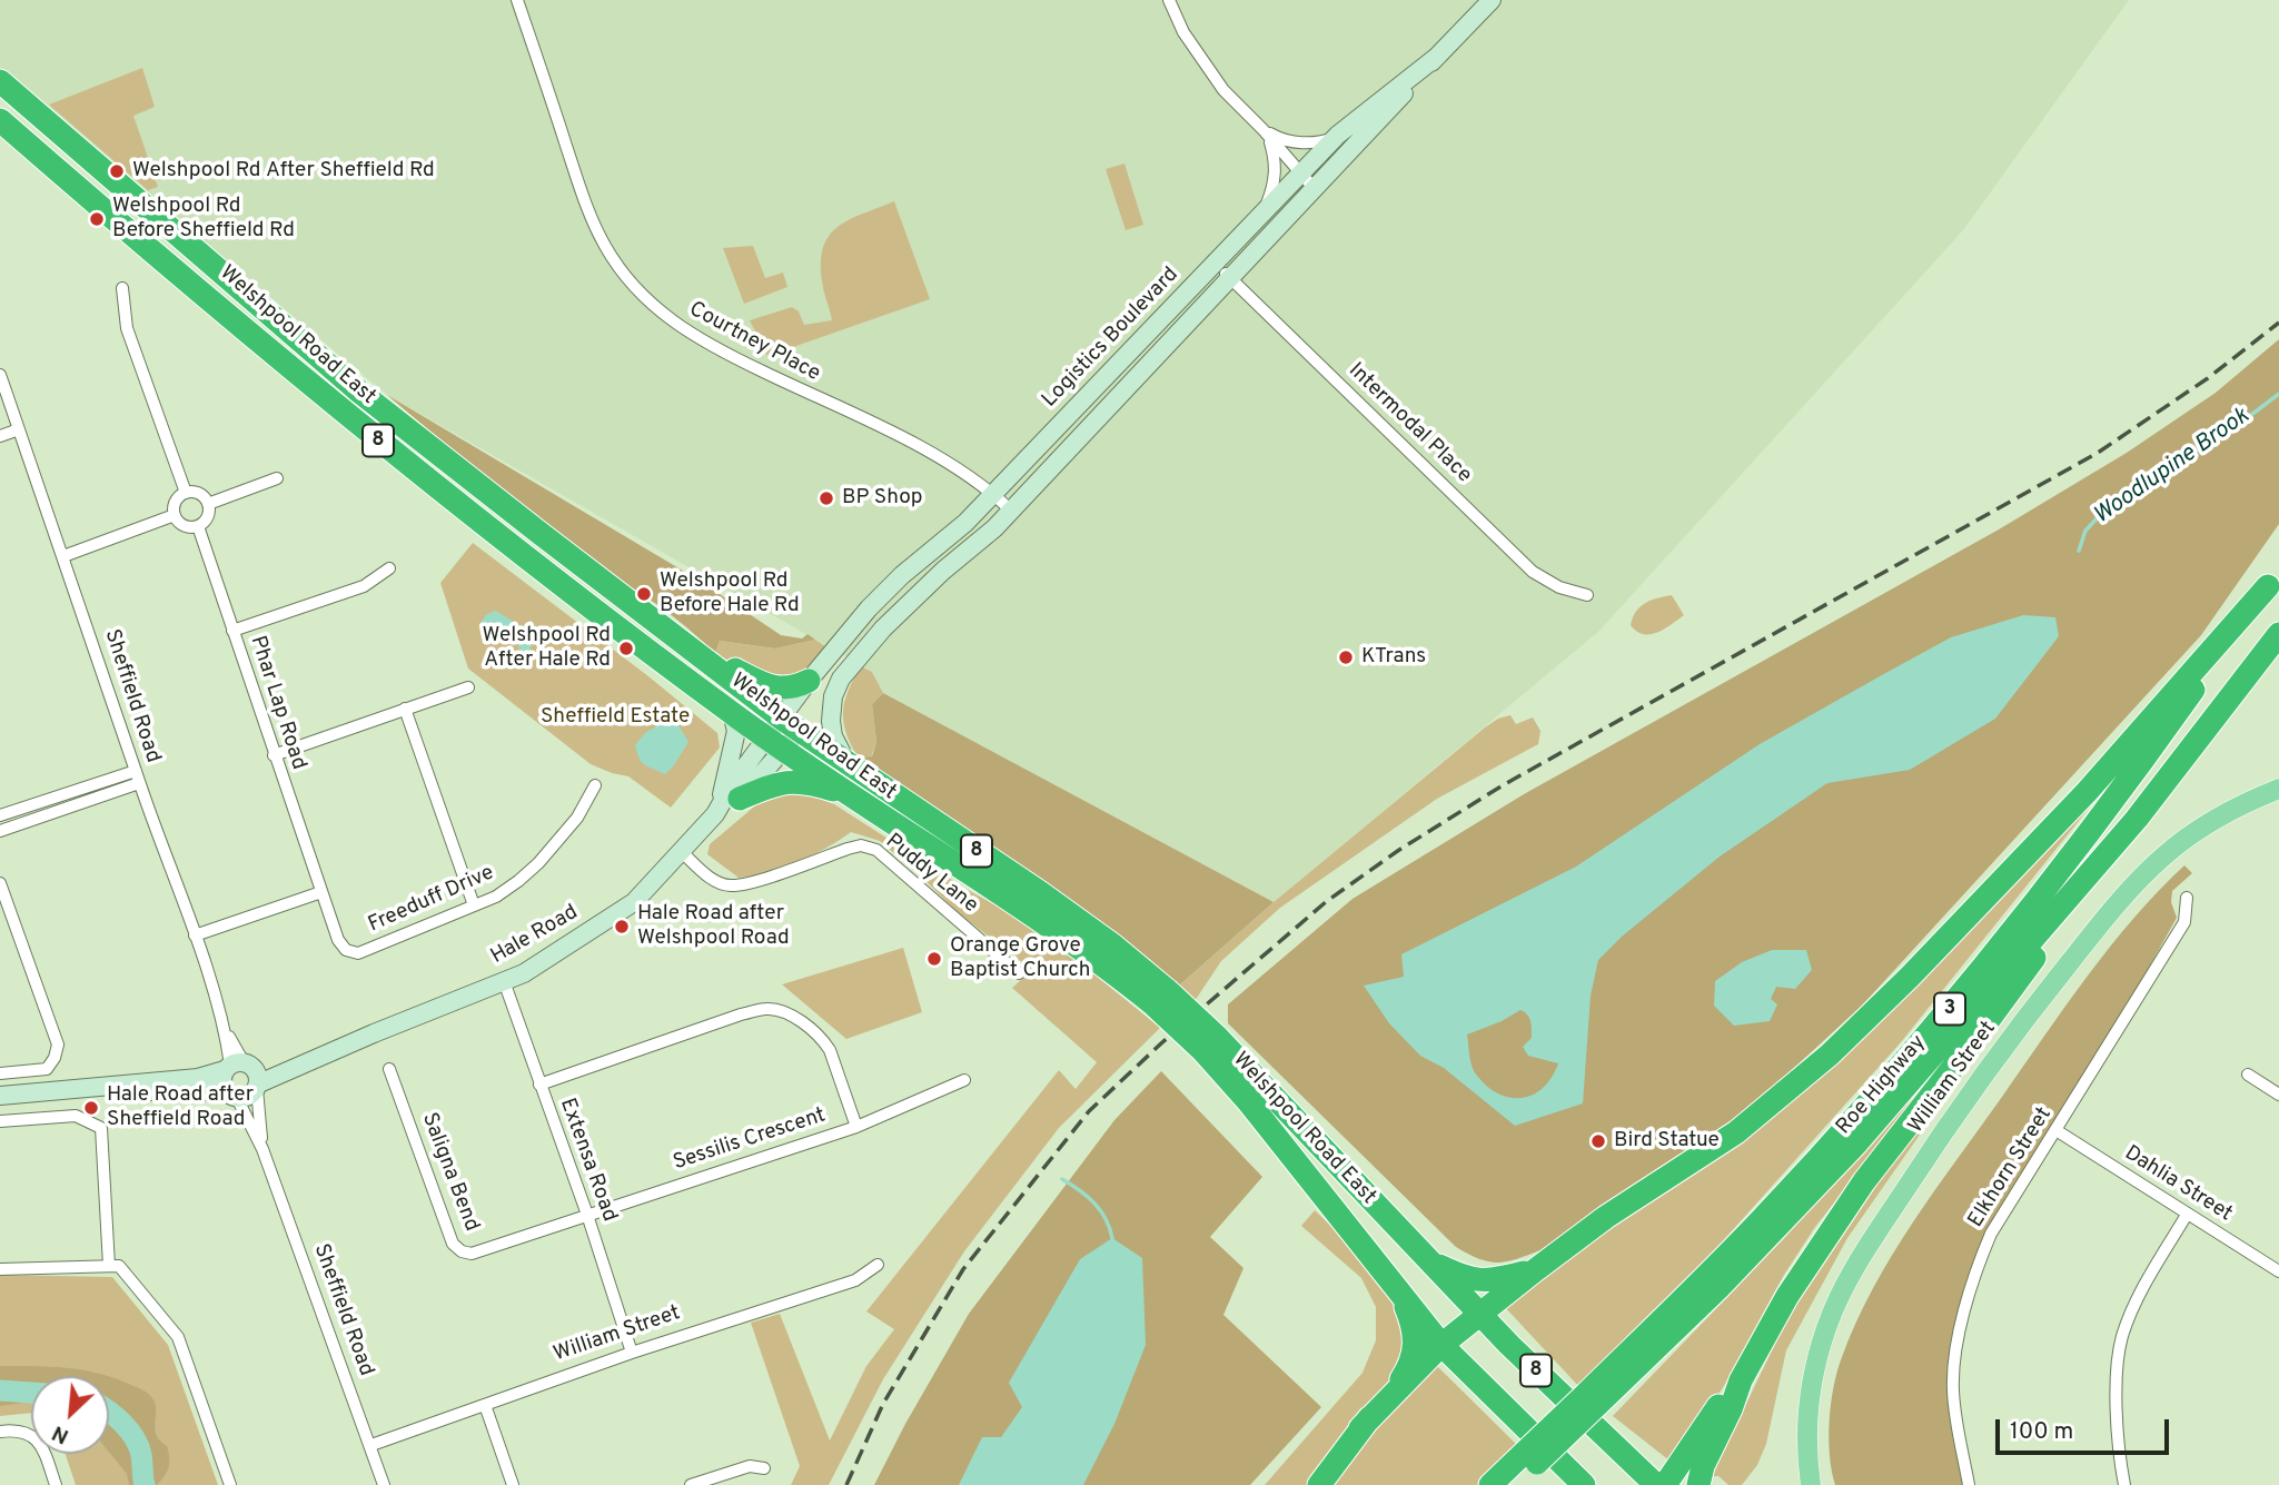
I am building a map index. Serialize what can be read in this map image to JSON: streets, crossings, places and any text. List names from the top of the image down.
{
  "streets": {
    "highway": [
      "Welshpool Road East",
      "8",
      "3",
      "Roe Highway"
    ],
    "main road": ["William Street"],
    "street": [
      "Logistics Boulevard",
      "Courtney Place",
      "Intermodal Place",
      "Sheffield Road",
      "Phar Lap Road",
      "Puddy Lane",
      "Freeduff Drive",
      "Hale Road",
      "Sessilis Crescent",
      "Extensa Road",
      "Elkhorn Street",
      "Saligna Bend",
      "Dahlia Street"
    ]
  },
  "crossings": [
    ["Welshpool Road East", "Logistics Boulevard"],
    ["Welshpool Road East", "8"],
    ["Welshpool Road East", "Hale Road"],
    ["Welshpool Road East", "Roe Highway"],
    ["Logistics Boulevard", "Courtney Place"],
    ["Logistics Boulevard", "Intermodal Place"],
    ["Logistics Boulevard", "8"],
    ["Logistics Boulevard", "Hale Road"],
    ["8", "Hale Road"],
    ["8", "Roe Highway"],
    ["Sheffield Road", "Hale Road"],
    ["Sheffield Road", "William Street"],
    ["Phar Lap Road", "Freeduff Drive"],
    ["Puddy Lane", "Hale Road"],
    ["Hale Road", "Extensa Road"],
    ["William Street", "Extensa Road"],
    ["Sessilis Crescent", "Extensa Road"],
    ["Sessilis Crescent", "Saligna Bend"],
    ["Extensa Road", "Saligna Bend"],
    ["Elkhorn Street", "Dahlia Street"]
  ],
  "water": ["Woodlupine Brook"],
  "parks": ["Sheffield Estate"],
  "places": [
    "Welshpool Rd After Sheffield Rd",
    "Welshpool Rd Before Sheffield Rd",
    "BP Shop",
    "Welshpool Rd Before Hale Rd",
    "Welshpool Rd After Hale Rd",
    "KTrans",
    "Hale Road after Welshpool Road",
    "Orange Grove Baptist Church",
    "Hale Road after Sheffield Road",
    "Bird Statue"
  ],
  "scale_bar": "100 m",
  "north": "bottom left"
}
